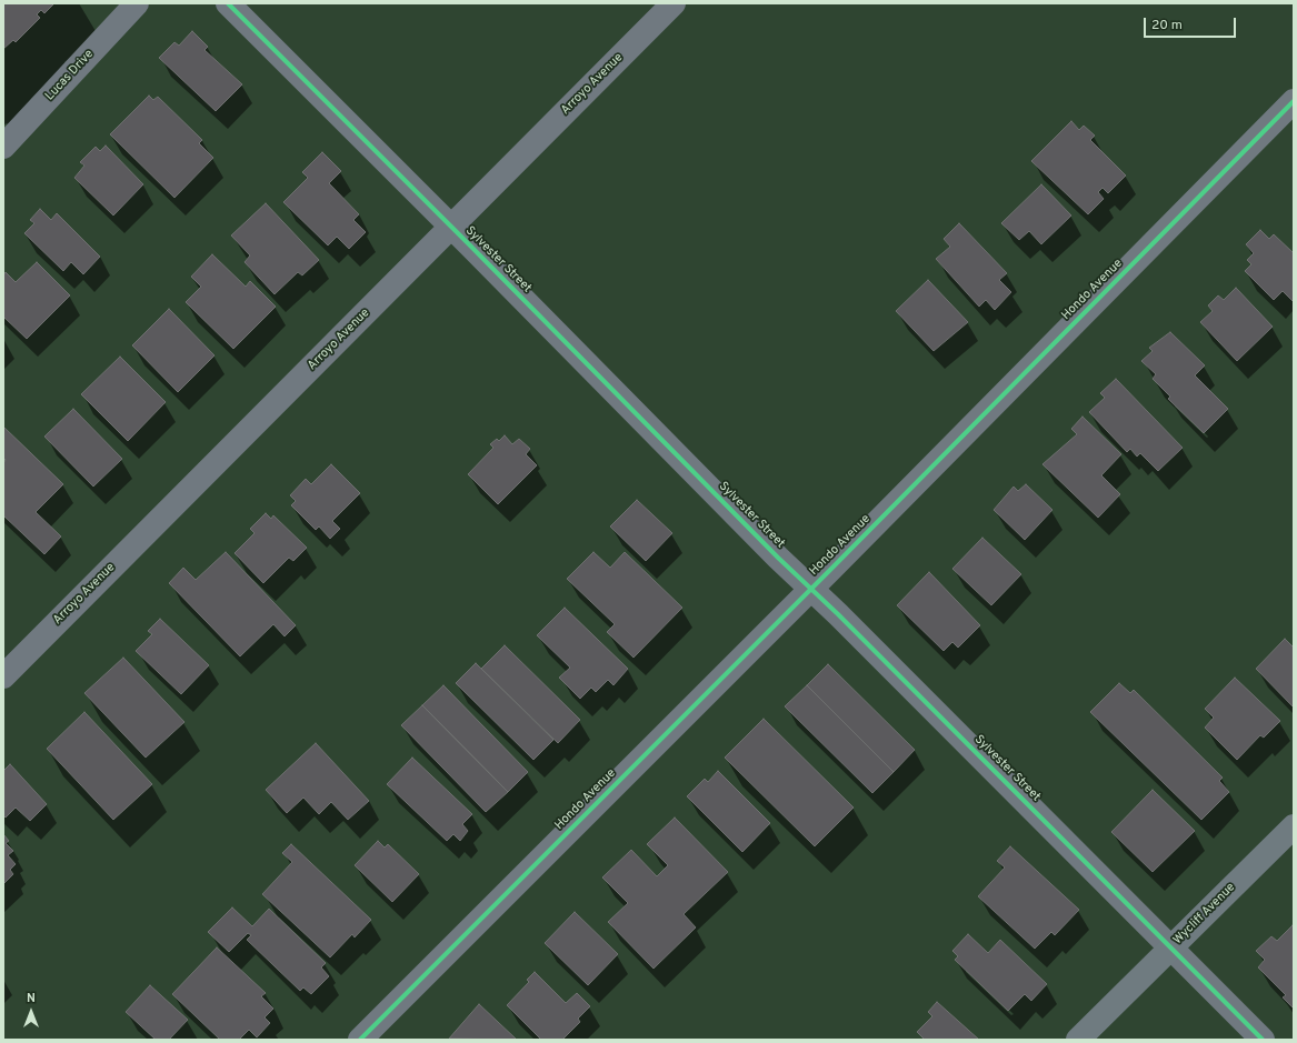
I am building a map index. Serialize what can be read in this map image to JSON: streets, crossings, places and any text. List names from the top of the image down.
{
  "streets": {
    "main road": ["Wycliff Avenue"],
    "street": [
      "Lucas Drive",
      "Arroyo Avenue",
      "Sylvester Street",
      "Hondo Avenue"
    ]
  },
  "crossings": [
    ["Arroyo Avenue", "Sylvester Street"],
    ["Sylvester Street", "Hondo Avenue"],
    ["Sylvester Street", "Wycliff Avenue"]
  ],
  "scale_bar": "20 m",
  "north": "top"
}
